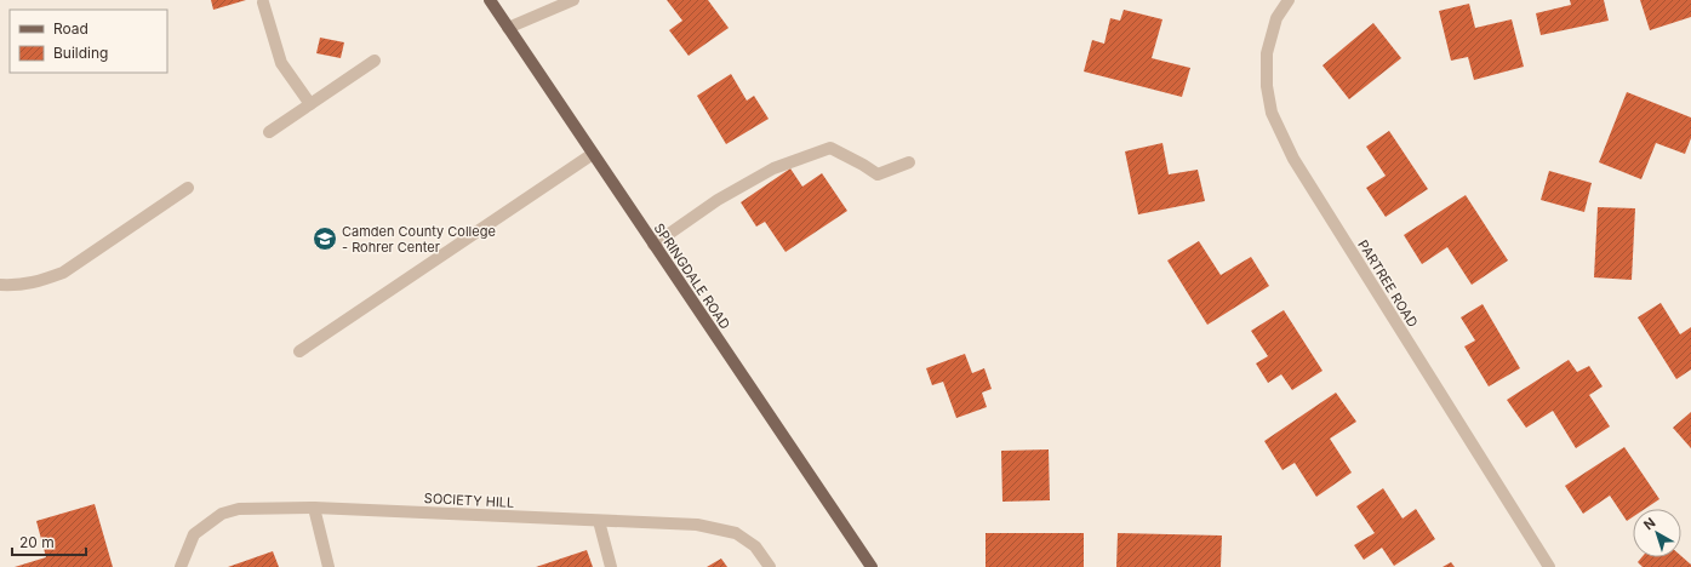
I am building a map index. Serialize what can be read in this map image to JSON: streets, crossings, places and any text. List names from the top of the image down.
{
  "streets": {
    "main road": ["SPRINGDALE ROAD"],
    "street": ["PARTREE ROAD", "SOCIETY HILL"]
  },
  "places": {
    "school or university": ["Camden County College - Rohrer Center"]
  },
  "legend": ["Road", "Building"],
  "scale_bar": "20 m",
  "north": "top left"
}
